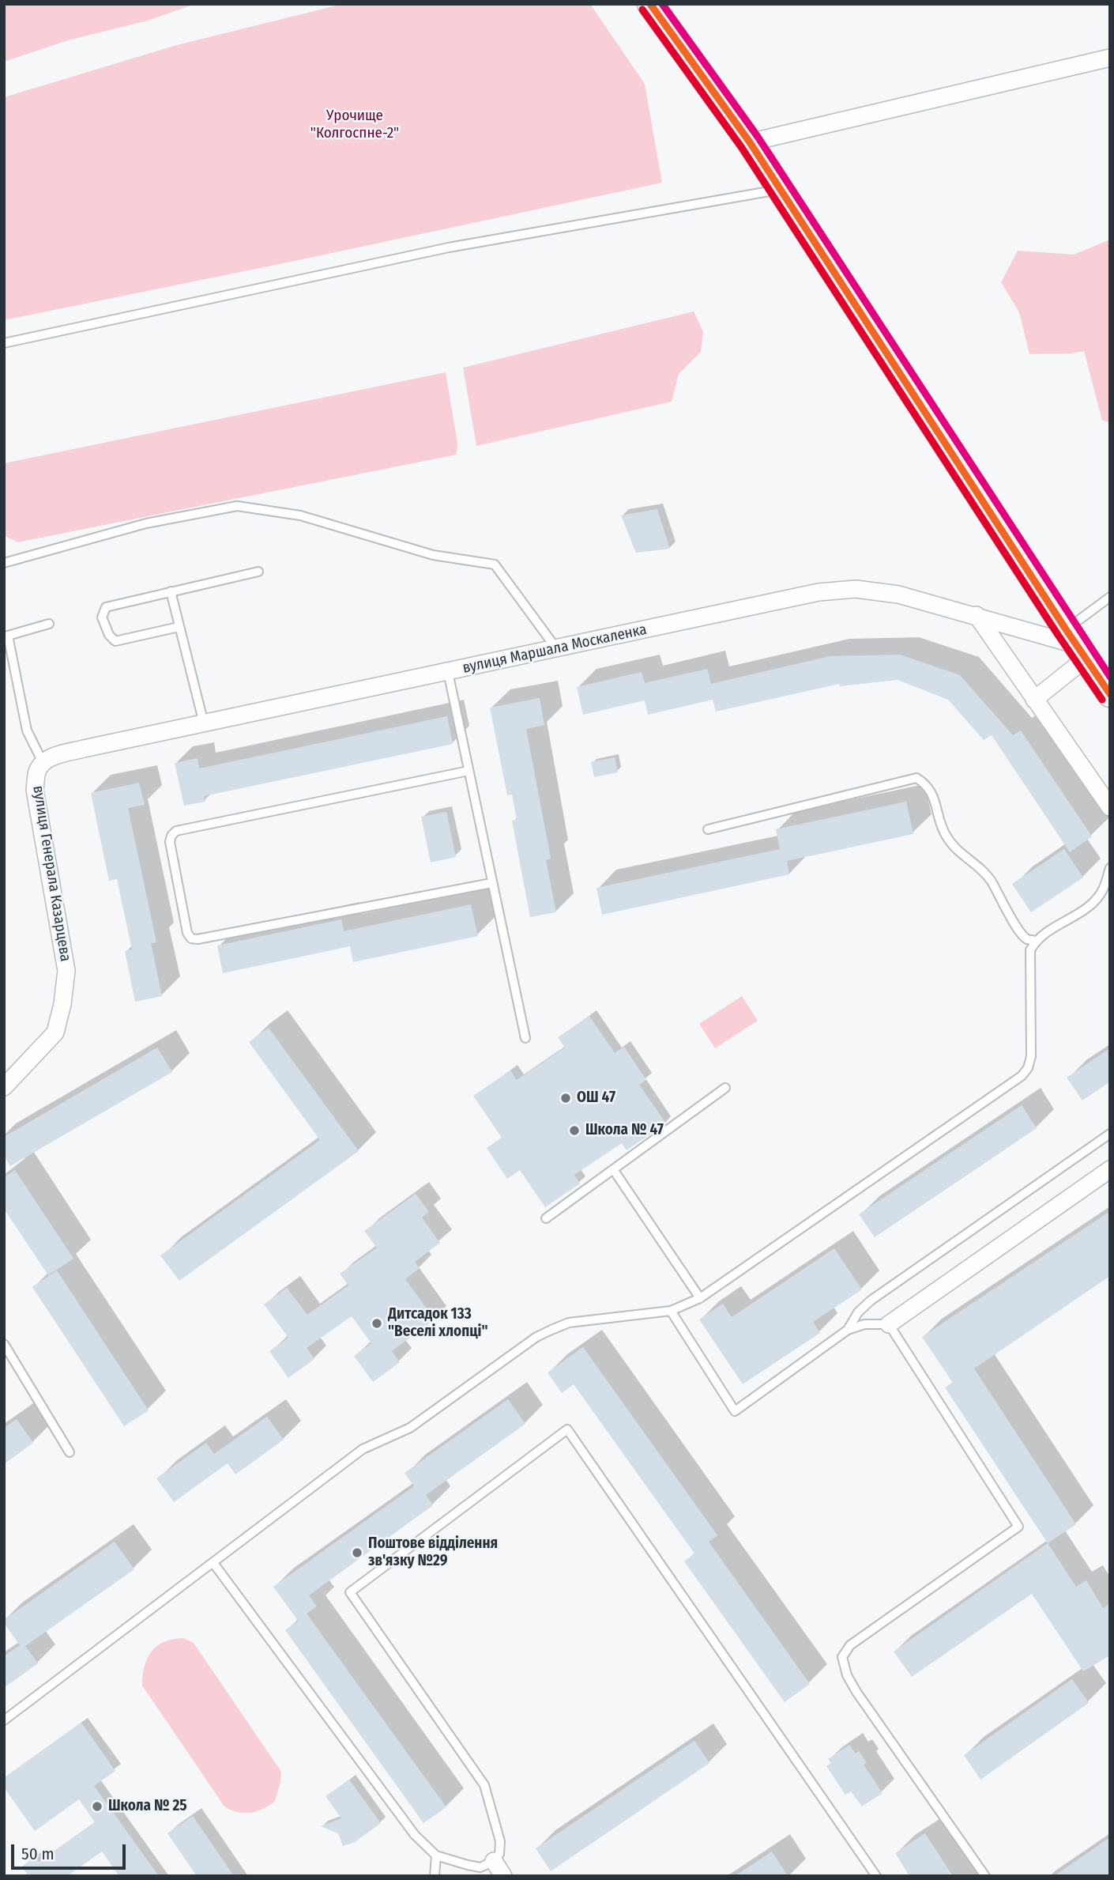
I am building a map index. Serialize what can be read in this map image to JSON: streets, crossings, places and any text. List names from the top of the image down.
{
  "streets": {
    "street": ["вулиця Маршала Москаленка", "вулиця Генерала Казарцева"]
  },
  "crossings": [
    ["вулиця Маршала Москаленка", "вулиця Генерала Казарцева"]
  ],
  "parks": ["Урочище \"Колгоспне-2\""],
  "places": [
    "ОШ 47",
    "Школа № 47",
    "Дитсадок 133 \"Веселі хлопці\"",
    "Поштове відділення зв'язку №29",
    "Школа № 25"
  ],
  "scale_bar": "50 m"
}
